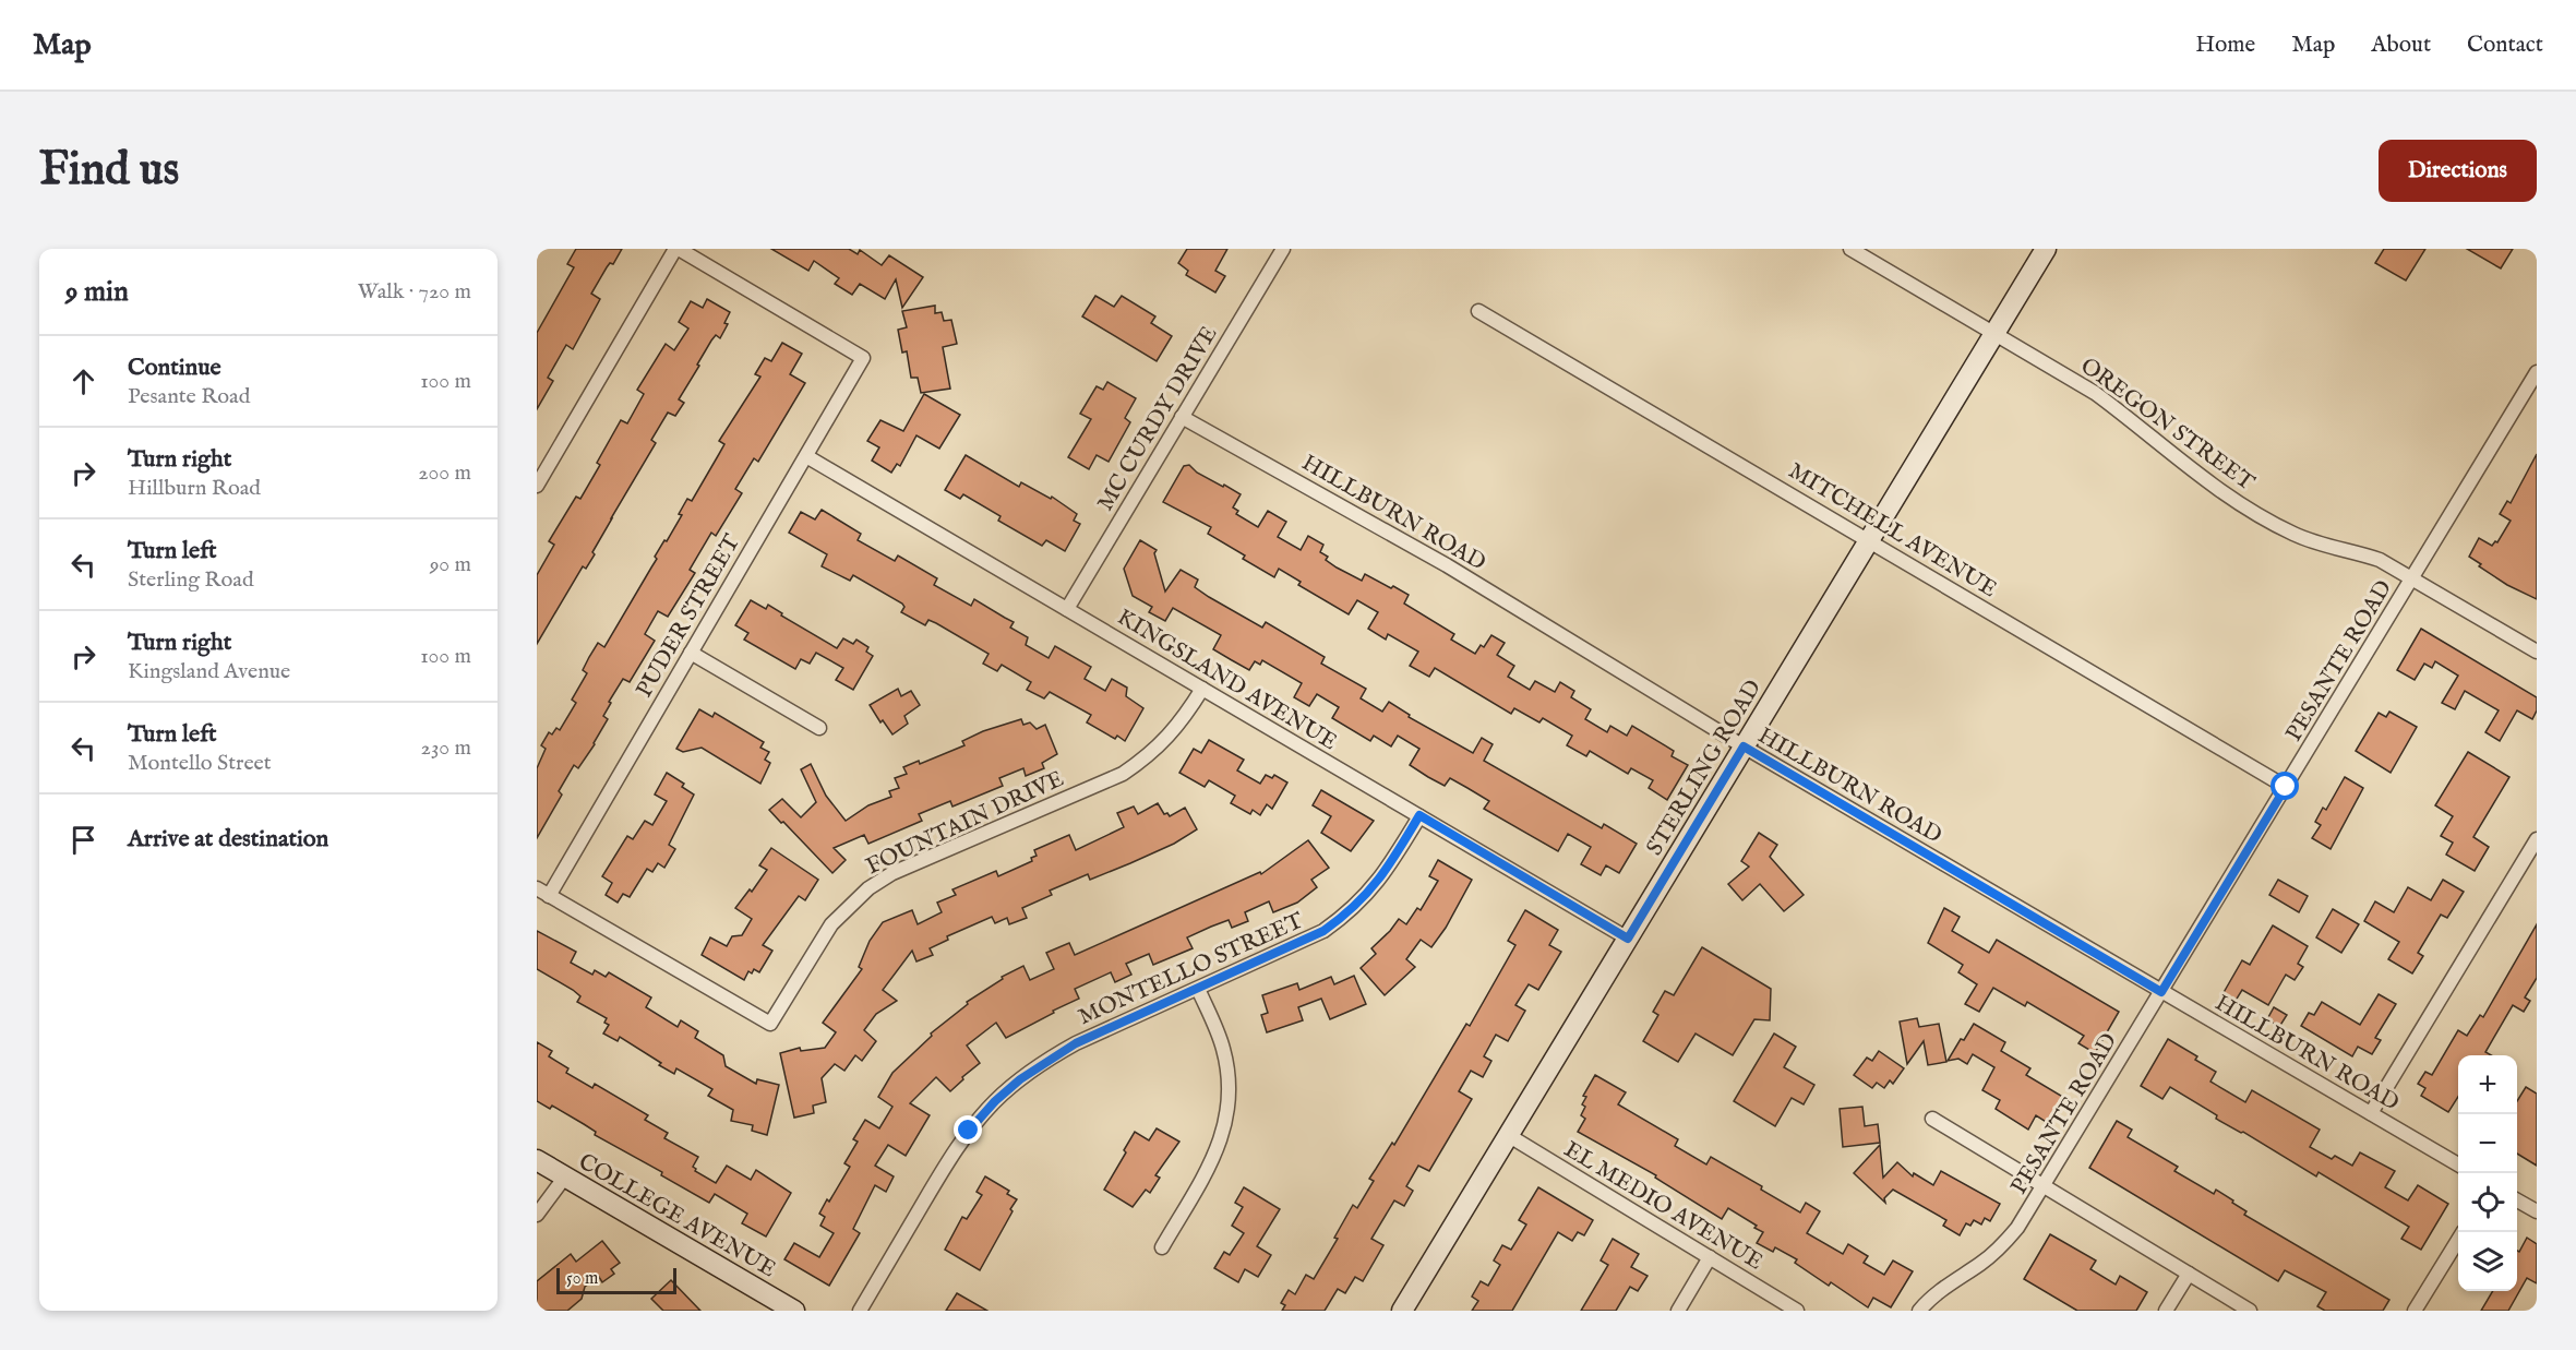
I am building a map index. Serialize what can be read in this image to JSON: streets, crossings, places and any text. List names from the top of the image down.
{
  "streets": {
    "street": [
      "MC CURDY DRIVE",
      "OREGON STREET",
      "HILLBURN ROAD",
      "MITCHELL AVENUE",
      "PUDER STREET",
      "PESANTE ROAD",
      "KINGSLAND AVENUE",
      "STERLING ROAD",
      "FOUNTAIN DRIVE",
      "MONTELLO STREET",
      "EL MEDIO AVENUE",
      "COLLEGE AVENUE"
    ]
  },
  "crossings": [
    ["MC CURDY DRIVE", "HILLBURN ROAD"],
    ["MC CURDY DRIVE", "KINGSLAND AVENUE"],
    ["OREGON STREET", "PESANTE ROAD"],
    ["OREGON STREET", "STERLING ROAD"],
    ["HILLBURN ROAD", "PESANTE ROAD"],
    ["HILLBURN ROAD", "STERLING ROAD"],
    ["MITCHELL AVENUE", "PESANTE ROAD"],
    ["MITCHELL AVENUE", "STERLING ROAD"],
    ["PUDER STREET", "KINGSLAND AVENUE"],
    ["PUDER STREET", "FOUNTAIN DRIVE"],
    ["KINGSLAND AVENUE", "STERLING ROAD"],
    ["KINGSLAND AVENUE", "FOUNTAIN DRIVE"],
    ["KINGSLAND AVENUE", "MONTELLO STREET"],
    ["STERLING ROAD", "EL MEDIO AVENUE"]
  ],
  "scale_bar": "50 m",
  "page": {
    "header": "Map",
    "nav": [
      "Home",
      "Map",
      "About",
      "Contact"
    ],
    "buttons": "Directions",
    "title": "Find us",
    "heading": ["9 min", "Walk · 720 m"],
    "list": [
      ["Continue", "Pesante Road", "100 m"],
      ["Turn right", "Hillburn Road", "200 m"],
      ["Turn left", "Sterling Road", "90 m"],
      ["Turn right", "Kingsland Avenue", "100 m"],
      ["Turn left", "Montello Street", "230 m"],
      "Arrive at destination"
    ],
    "map_buttons": ["+", "−"],
    "scale": "50 m"
  }
}
